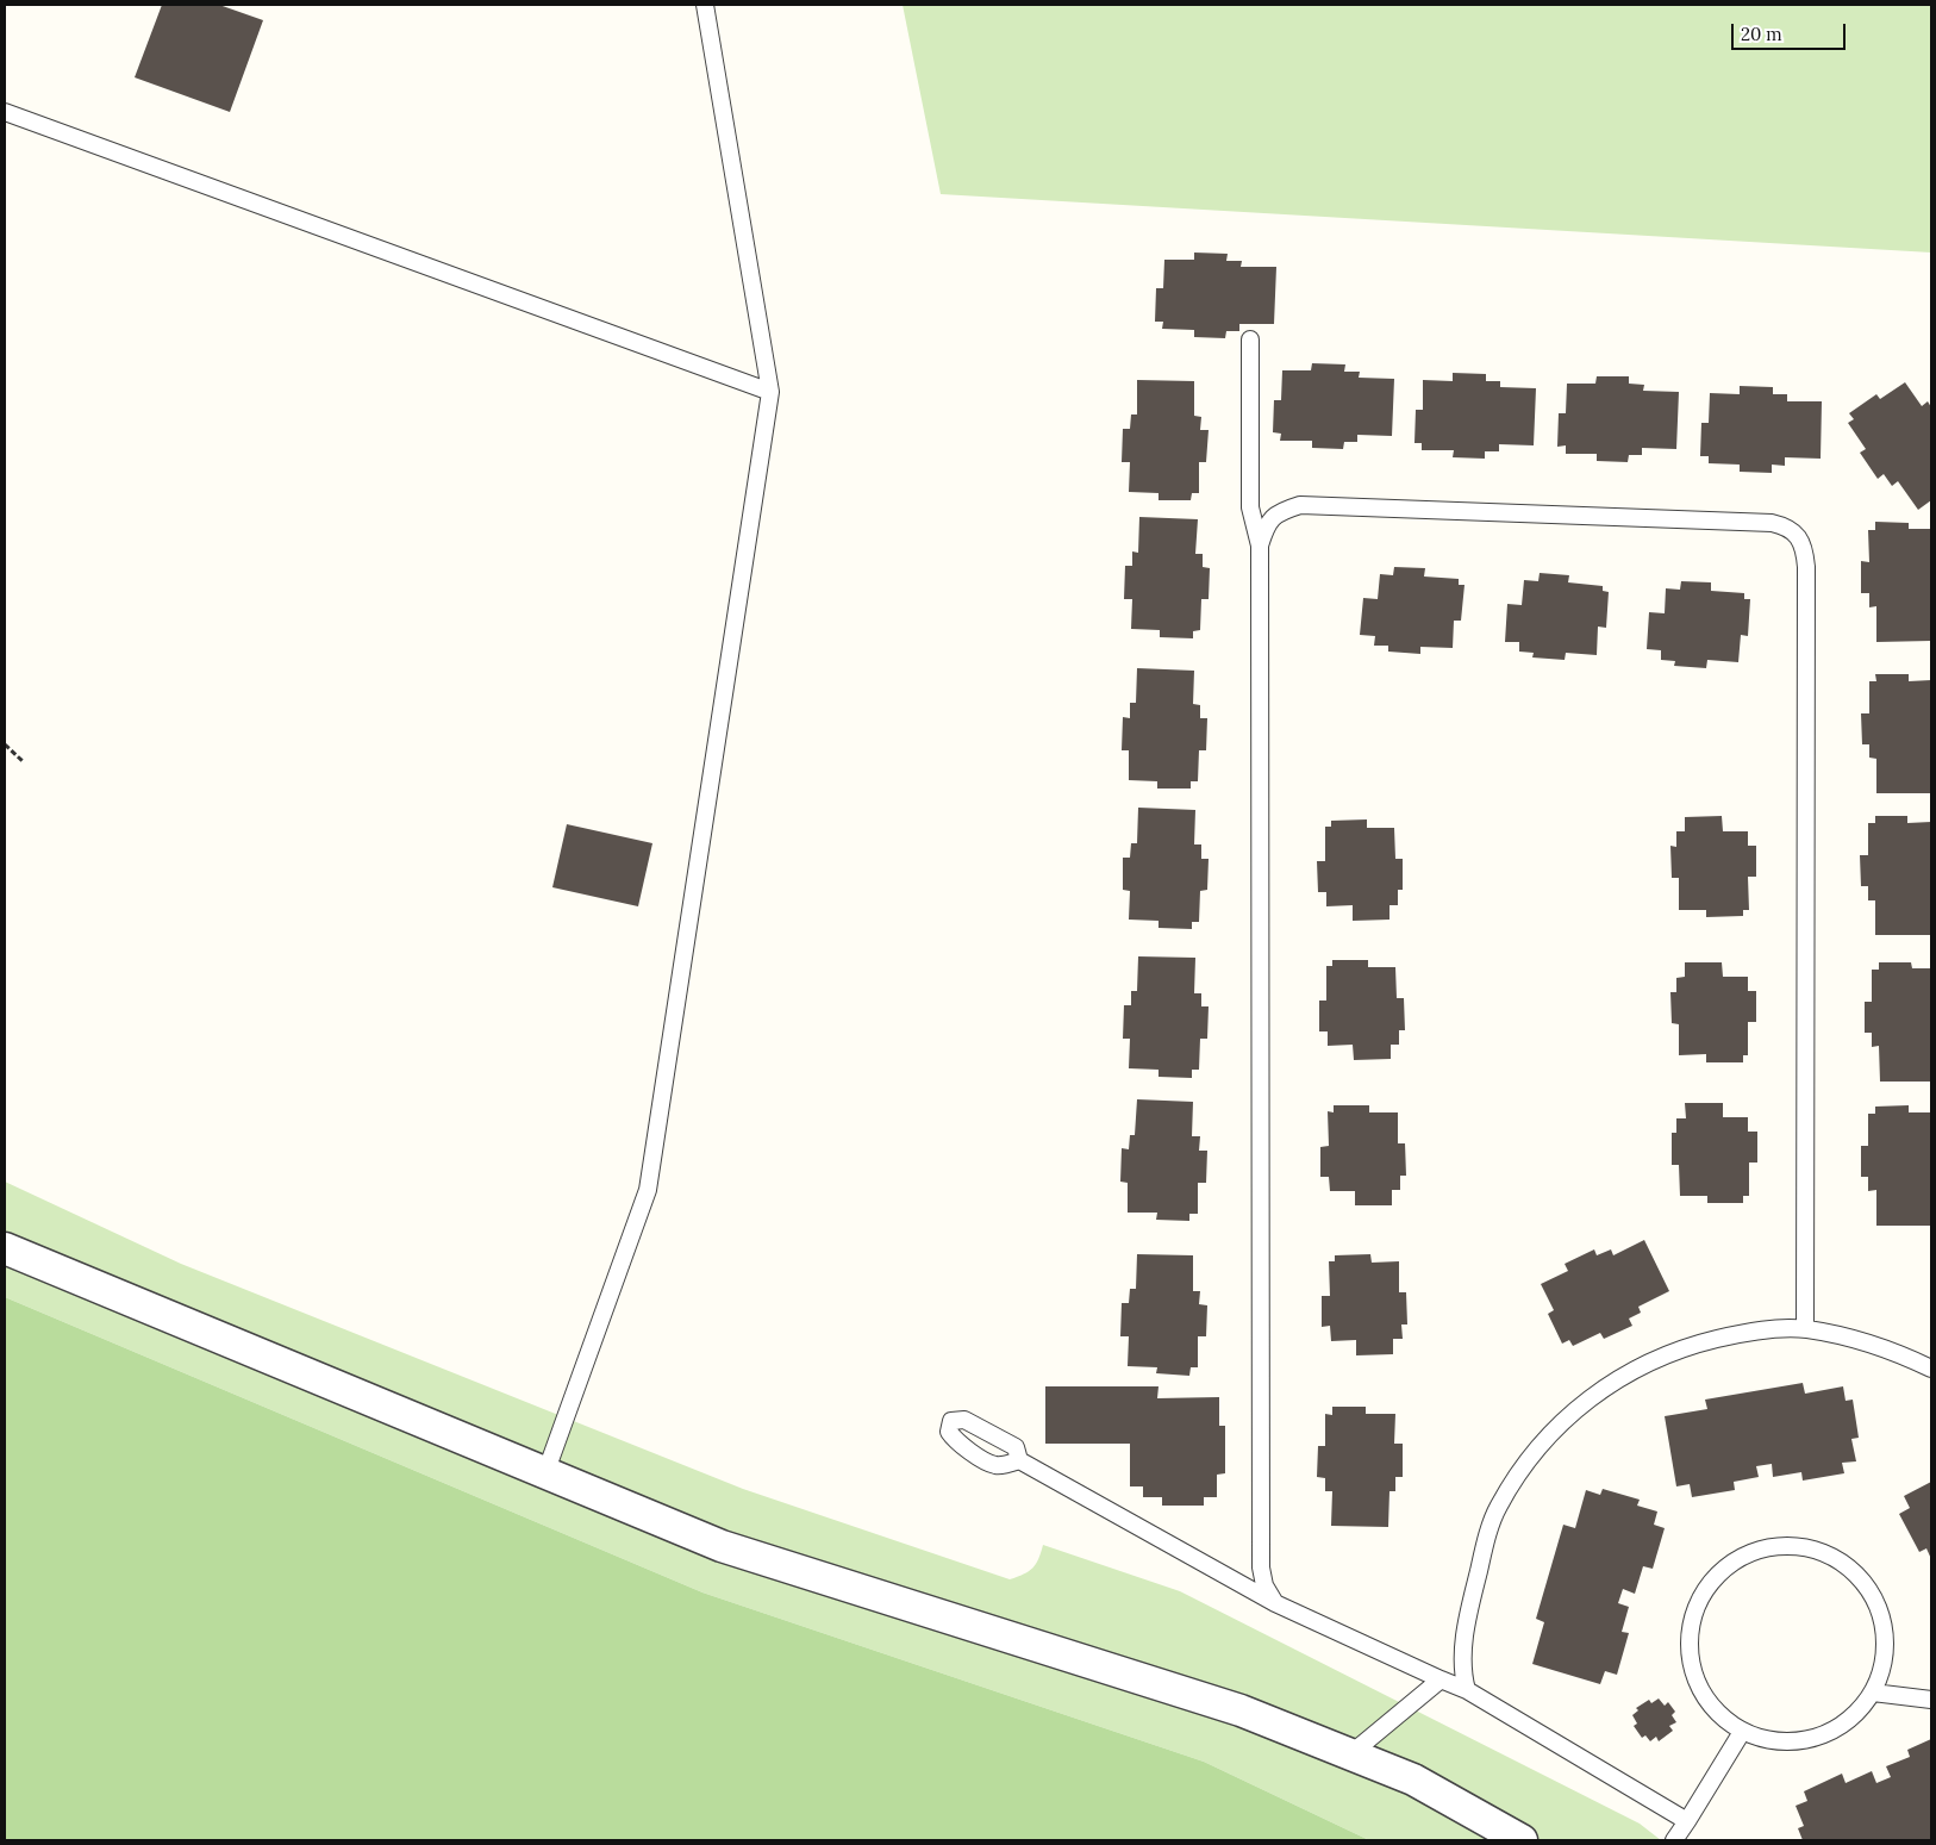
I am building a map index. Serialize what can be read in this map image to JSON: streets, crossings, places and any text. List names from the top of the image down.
{
  "scale_bar": "20 m"
}
